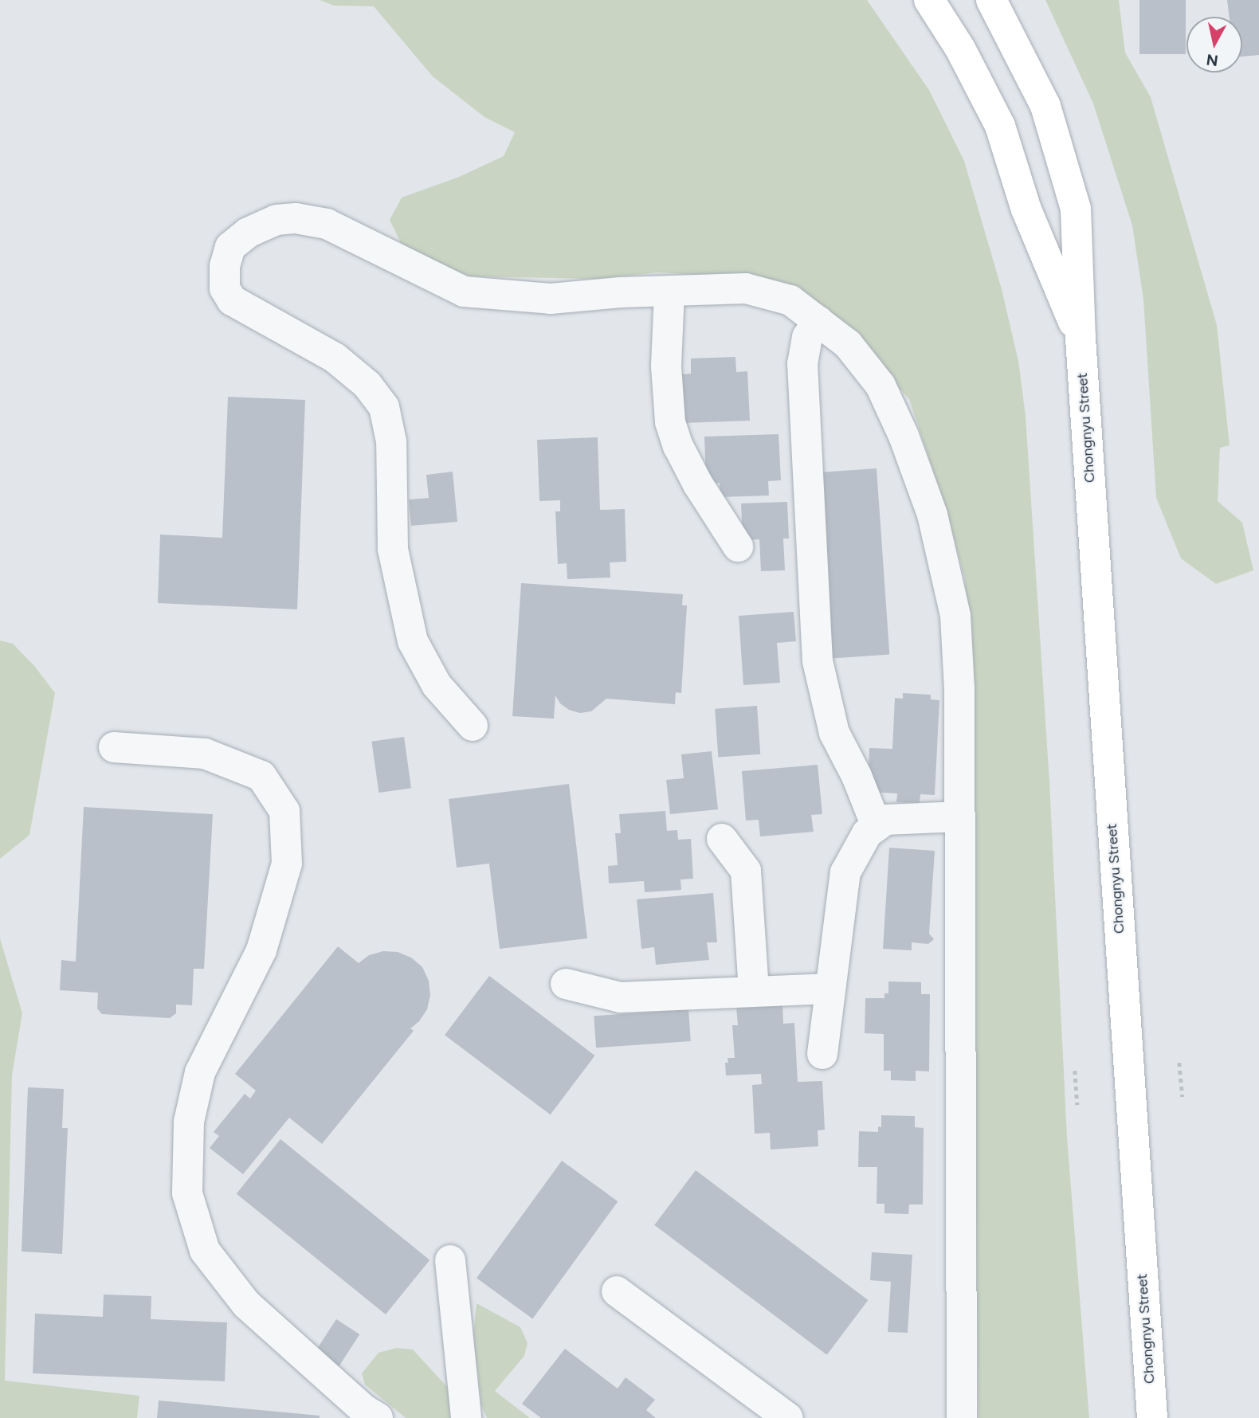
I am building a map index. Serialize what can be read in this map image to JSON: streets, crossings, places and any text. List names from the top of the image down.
{
  "streets": {
    "main road": ["Chongnyu Street"]
  },
  "north": "bottom"
}
